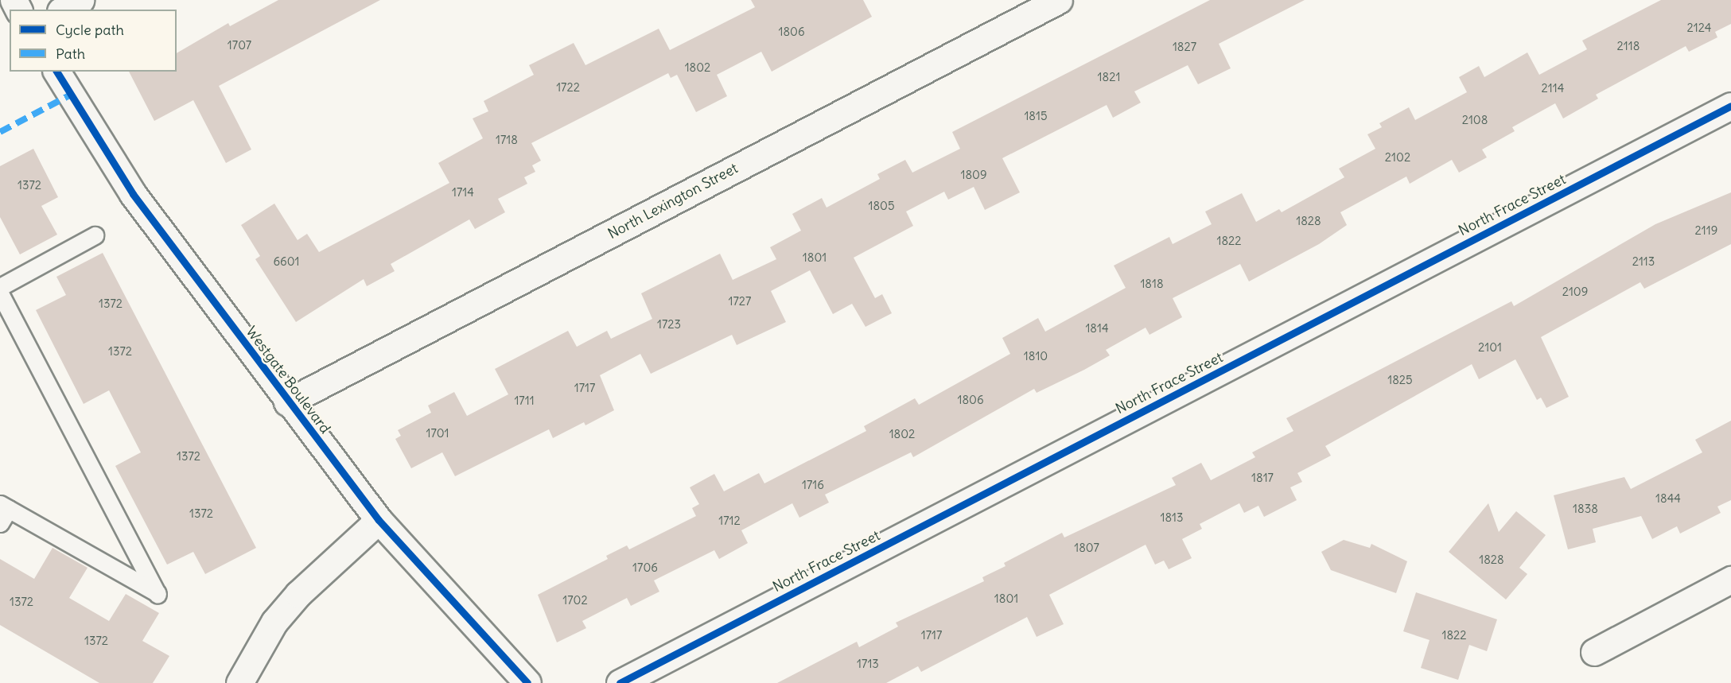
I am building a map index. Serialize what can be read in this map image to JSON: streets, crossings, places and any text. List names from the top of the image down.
{
  "streets": {
    "street": ["North Lexington Street", "North Frace Street", "Westgate Boulevard"]
  },
  "crossings": [
    ["North Lexington Street", "Westgate Boulevard"]
  ],
  "house_numbers": [
    "2124",
    "1806",
    "1707",
    "2118",
    "1827",
    "1802",
    "1821",
    "1722",
    "2114",
    "1815",
    "2108",
    "1718",
    "2102",
    "1809",
    "1372",
    "1714",
    "1805",
    "1828",
    "2119",
    "1822",
    "1801",
    "6601",
    "2113",
    "1818",
    "2109",
    "1727",
    "1372",
    "1723",
    "1814",
    "2101",
    "1372",
    "1810",
    "1825",
    "1717",
    "1806",
    "1711",
    "1701",
    "1802",
    "1372",
    "1817",
    "1716",
    "1844",
    "1838",
    "1372",
    "1813",
    "1712",
    "1807",
    "1828",
    "1706",
    "1801",
    "1702",
    "1372",
    "1717",
    "1822",
    "1372",
    "1713"
  ],
  "legend": ["Cycle path", "Path"]
}
